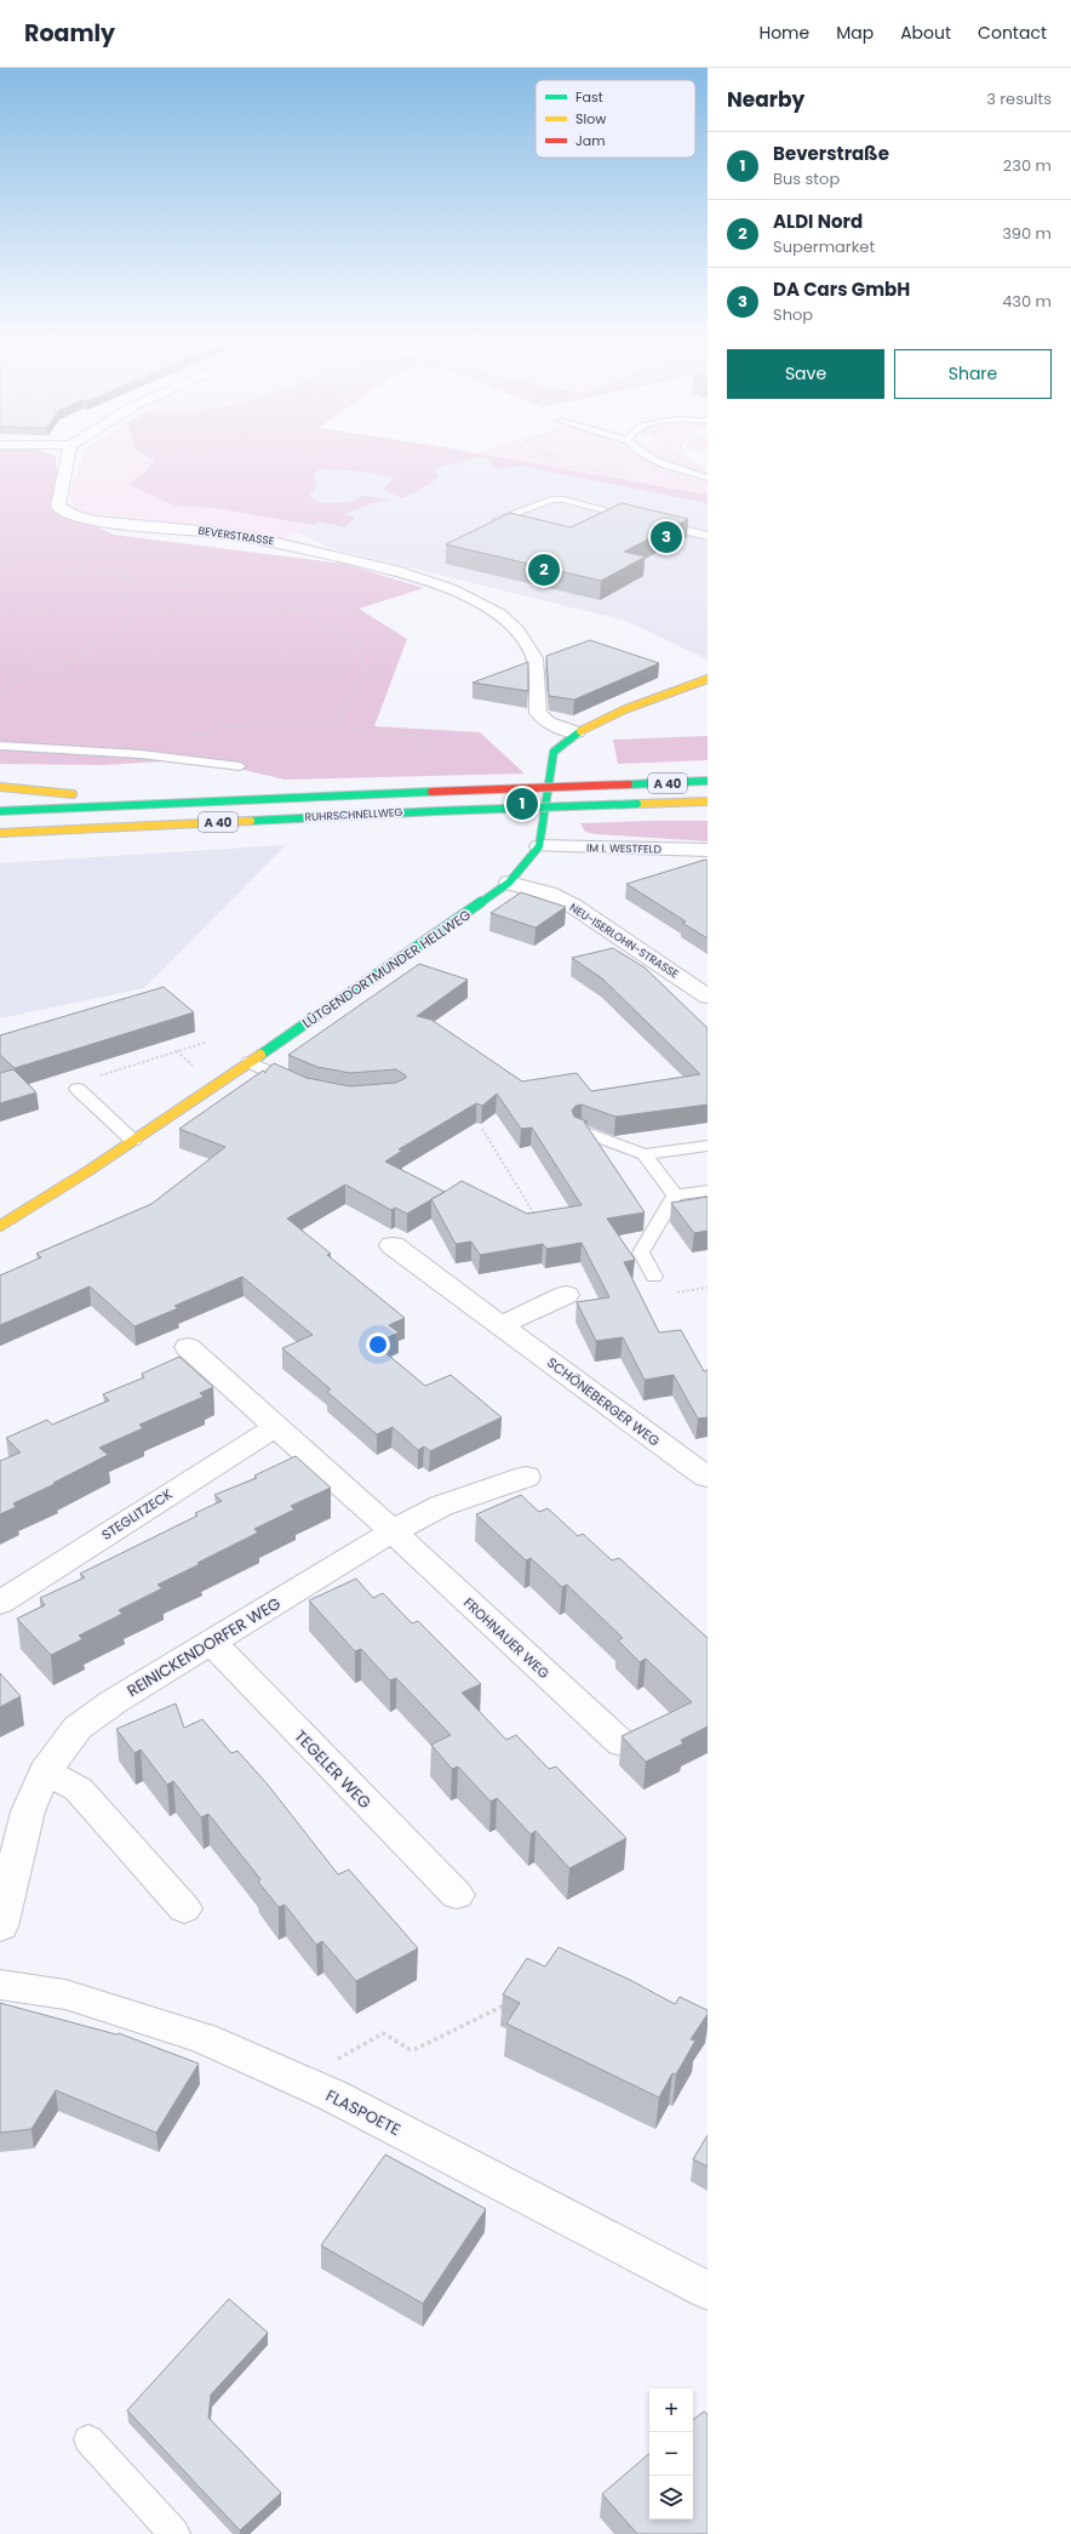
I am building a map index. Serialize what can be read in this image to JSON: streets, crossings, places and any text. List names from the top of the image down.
{
  "streets": {
    "main road": ["A 40", "RUHRSCHNELLWEG", "LÜTGENDORTMUNDER HELLWEG"],
    "street": [
      "BEVERSTRASSE",
      "IM I. WESTFELD",
      "NEU-ISERLOHN-STRASSE",
      "SCHÖNEBERGER WEG",
      "STEGLITZECK",
      "FROHNAUER WEG",
      "REINICKENDORFER WEG",
      "TEGELER WEG",
      "FLASPOETE"
    ]
  },
  "crossings": [
    ["IM I. WESTFELD", "LÜTGENDORTMUNDER HELLWEG"],
    ["NEU-ISERLOHN-STRASSE", "LÜTGENDORTMUNDER HELLWEG"],
    ["FROHNAUER WEG", "REINICKENDORFER WEG"],
    ["REINICKENDORFER WEG", "TEGELER WEG"]
  ],
  "legend": ["Fast", "Slow", "Jam"],
  "page": {
    "header": "Roamly",
    "nav": [
      "Home",
      "Map",
      "About",
      "Contact"
    ],
    "heading": ["Nearby", "3 results"],
    "list": [
      {
        "mark": "1",
        "name": "Beverstraße",
        "note": "Bus stop",
        "value": "230 m"
      },
      {
        "mark": "2",
        "name": "ALDI Nord",
        "note": "Supermarket",
        "value": "390 m"
      },
      {
        "mark": "3",
        "name": "DA Cars GmbH",
        "note": "Shop",
        "value": "430 m"
      }
    ],
    "buttons": ["Save", "Share"],
    "pins": ["3", "2", "1"],
    "map_buttons": ["+", "−"]
  }
}
